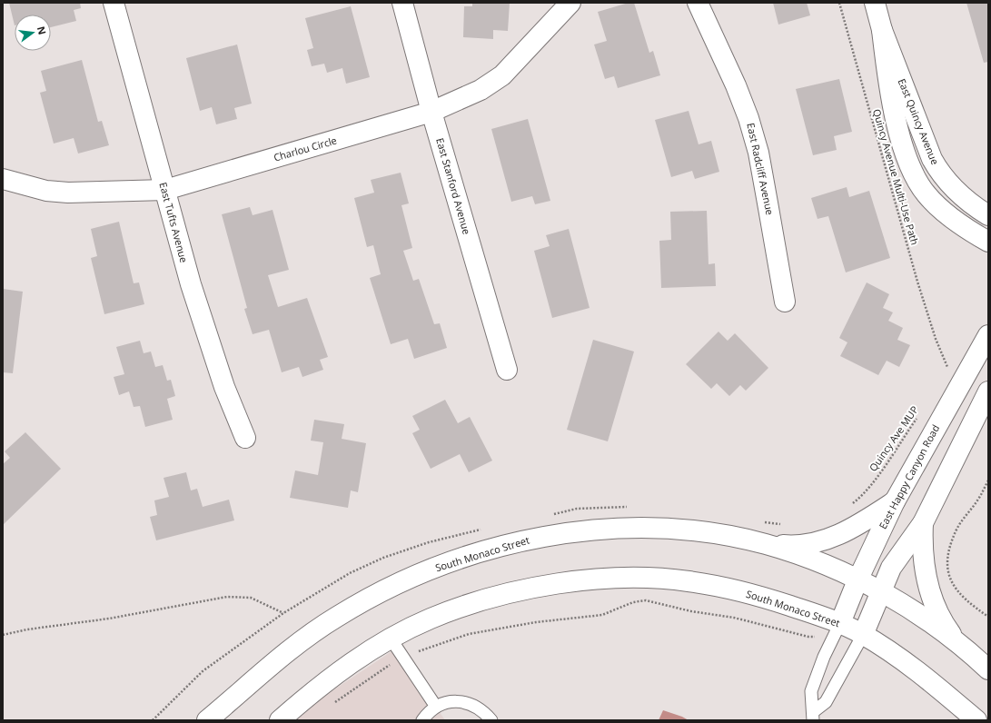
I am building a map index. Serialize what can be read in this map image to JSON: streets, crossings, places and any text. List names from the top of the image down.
{
  "streets": {
    "street": [
      "East Quincy Avenue",
      "Charlou Circle",
      "East Radcliff Avenue",
      "East Stanford Avenue",
      "East Tufts Avenue",
      "East Happy Canyon Road",
      "South Monaco Street"
    ],
    "path": ["Quincy Avenue Multi-Use Path", "Quincy Ave MUP"]
  },
  "crossings": [
    ["Charlou Circle", "East Stanford Avenue"],
    ["Charlou Circle", "East Tufts Avenue"],
    ["East Happy Canyon Road", "South Monaco Street"]
  ],
  "north": "right"
}
